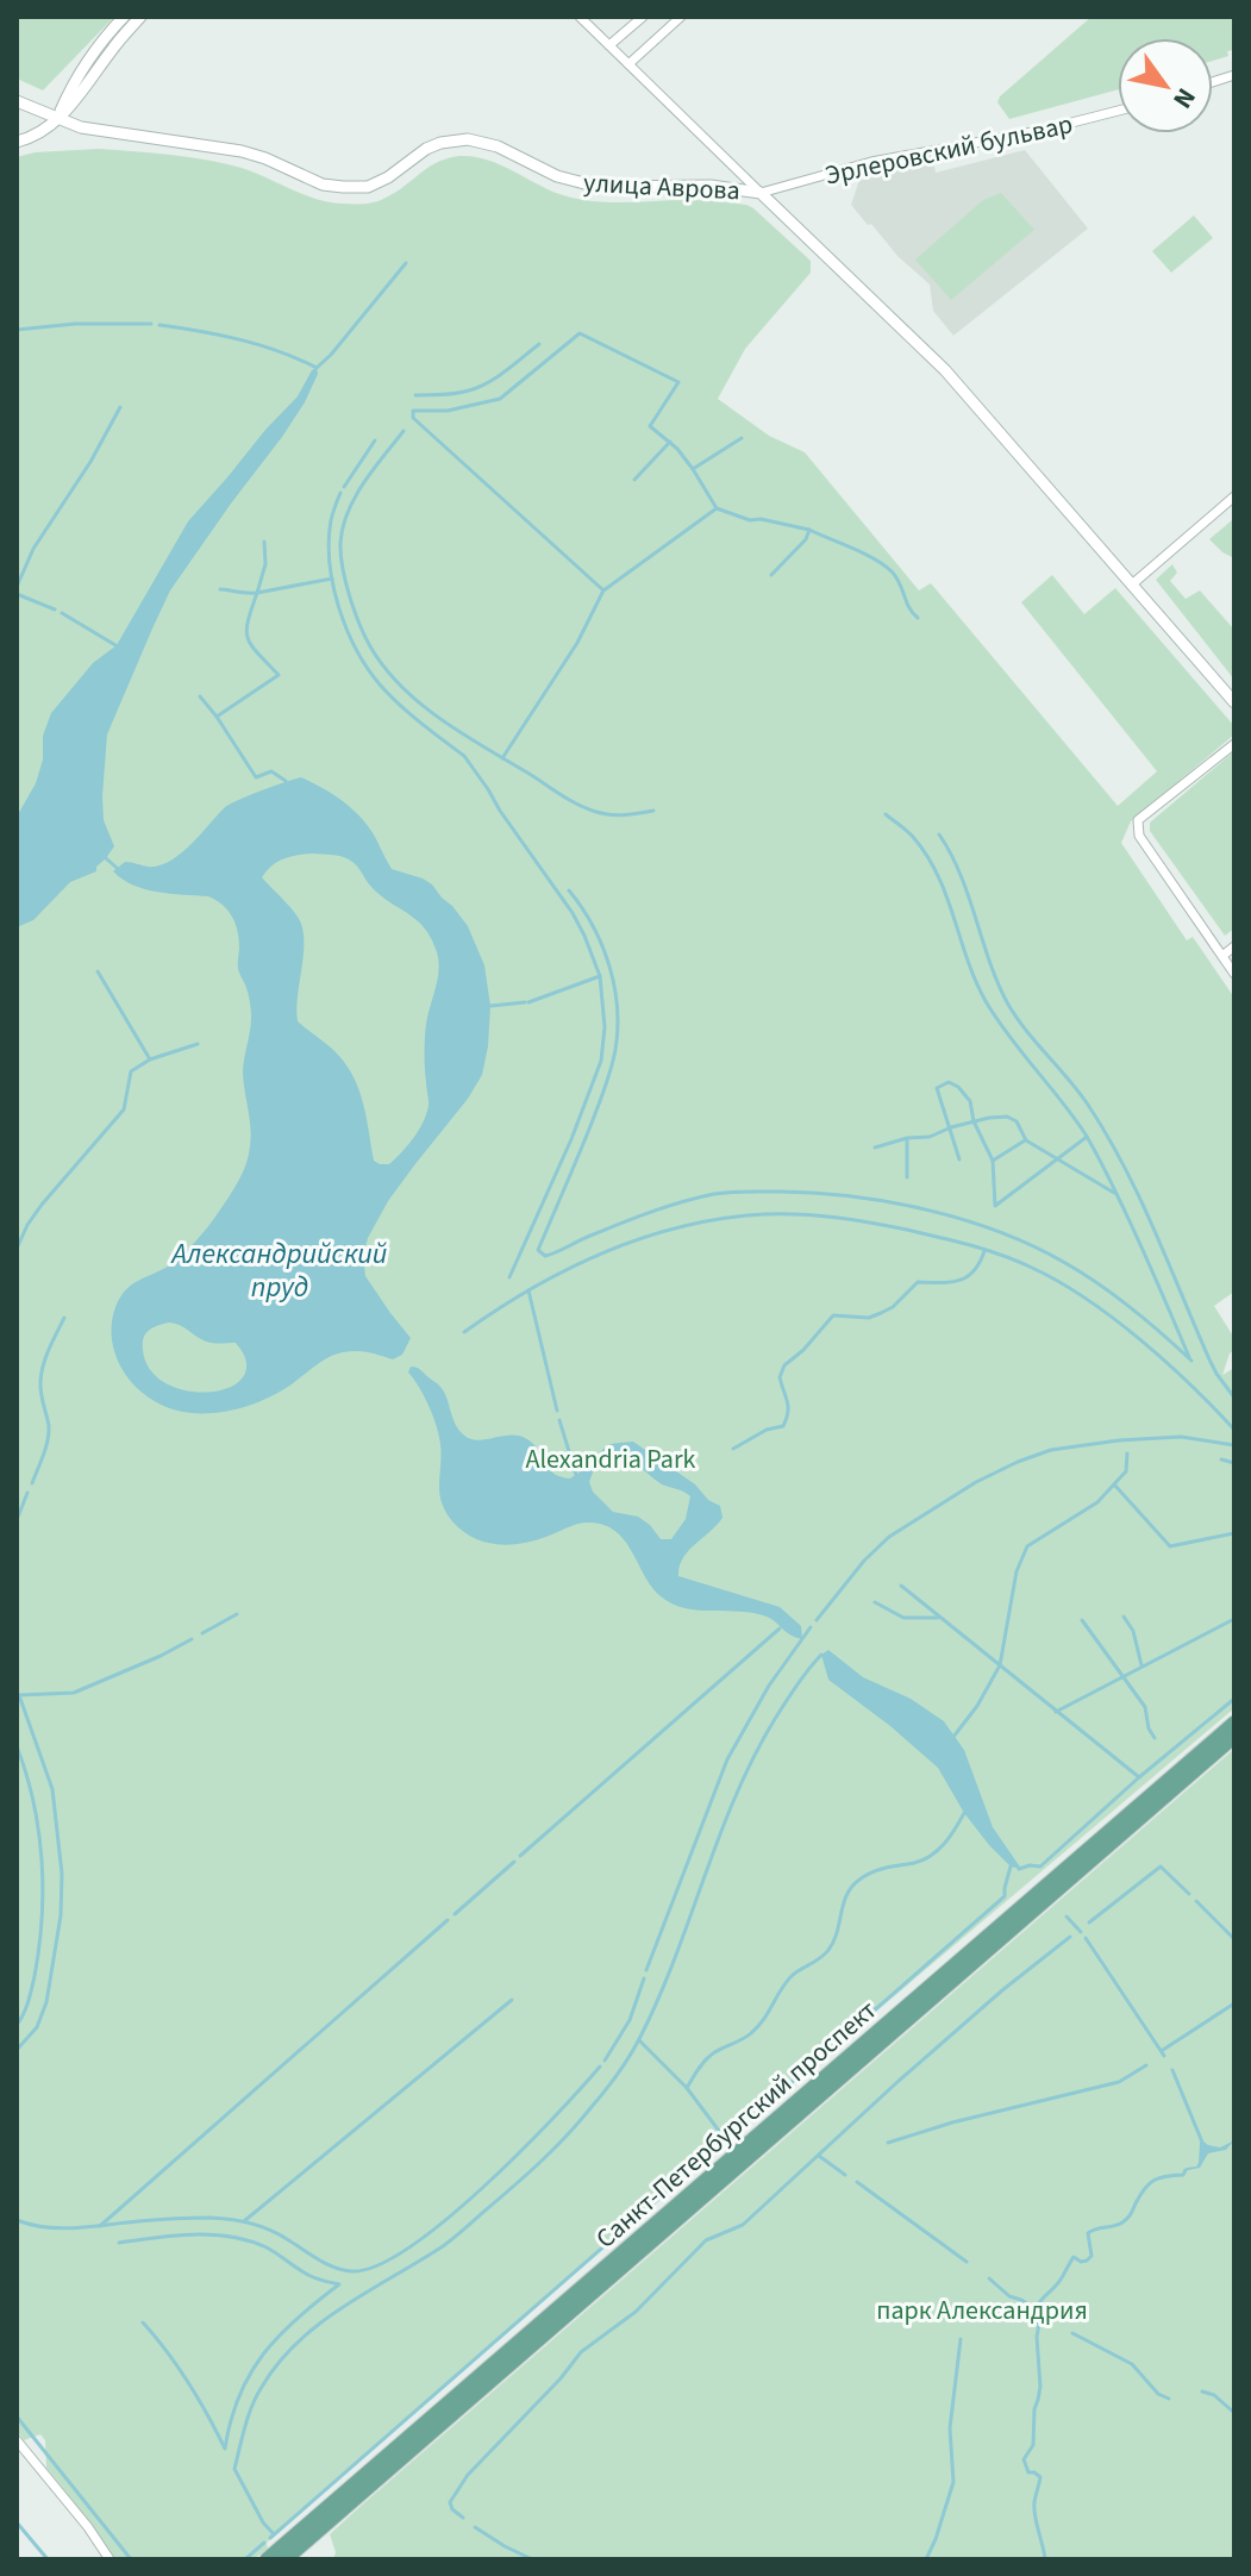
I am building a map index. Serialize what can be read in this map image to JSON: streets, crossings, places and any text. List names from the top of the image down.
{
  "streets": {
    "main road": ["Санкт-Петербургский проспект"],
    "street": ["Эрлеровский бульвар", "улица Аврова"]
  },
  "crossings": [
    ["Эрлеровский бульвар", "улица Аврова"]
  ],
  "water": ["Александрийский пруд"],
  "parks": ["Alexandria Park", "парк Александрия"],
  "north": "bottom right"
}
